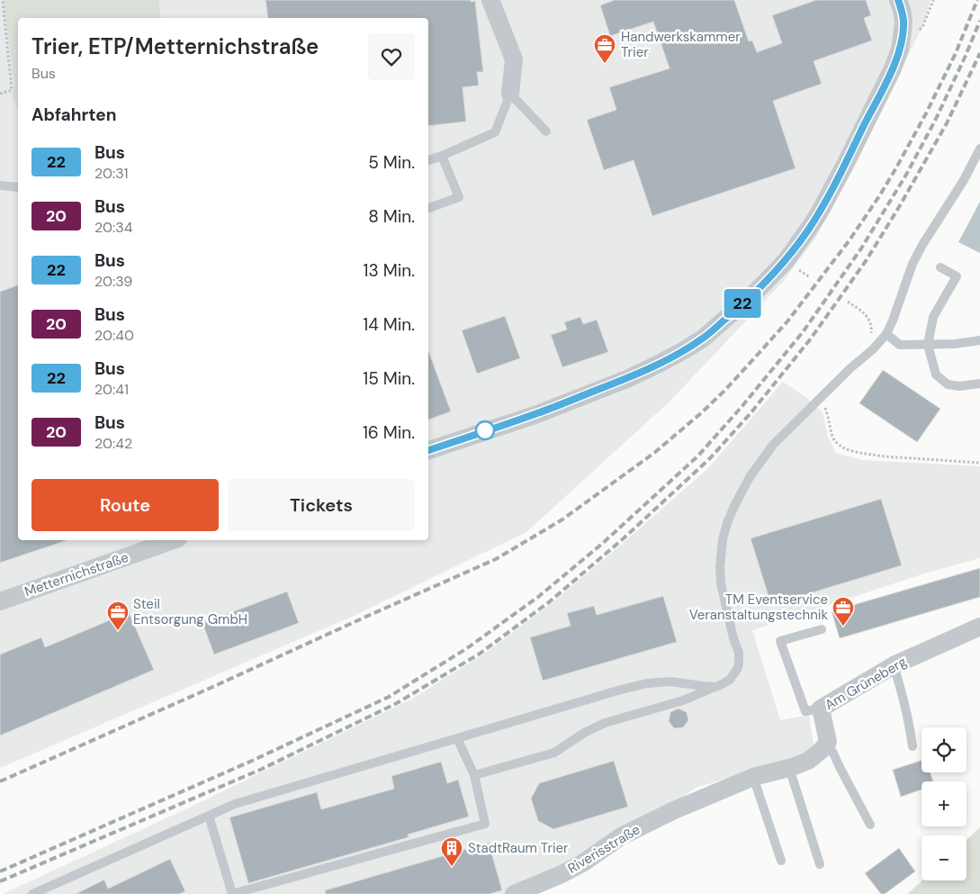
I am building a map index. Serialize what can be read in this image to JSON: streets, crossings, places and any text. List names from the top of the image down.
{
  "streets": {
    "street": ["Metternichstraße", "Am Grüneberg", "Riverisstraße"]
  },
  "places": {
    "office": ["Handwerkskammer Trier", "TM Eventservice Veranstaltungstechnik", "Steil Entsorgung GmbH"],
    "building": ["StadtRaum Trier"]
  },
  "lines": ["bus line 22"],
  "page": {
    "on_map": "22",
    "heading": [
      ["Trier, ETP/Metternichstraße", "Bus"],
      "Abfahrten"
    ],
    "list": [
      {
        "mark": "22",
        "name": "Bus",
        "note": "20:31",
        "value": "5 Min."
      },
      {
        "mark": "20",
        "name": "Bus",
        "note": "20:34",
        "value": "8 Min."
      },
      {
        "mark": "22",
        "name": "Bus",
        "note": "20:39",
        "value": "13 Min."
      },
      {
        "mark": "20",
        "name": "Bus",
        "note": "20:40",
        "value": "14 Min."
      },
      {
        "mark": "22",
        "name": "Bus",
        "note": "20:41",
        "value": "15 Min."
      },
      {
        "mark": "20",
        "name": "Bus",
        "note": "20:42",
        "value": "16 Min."
      }
    ],
    "buttons": ["Route", "Tickets"],
    "map_buttons": ["+", "−"]
  }
}
